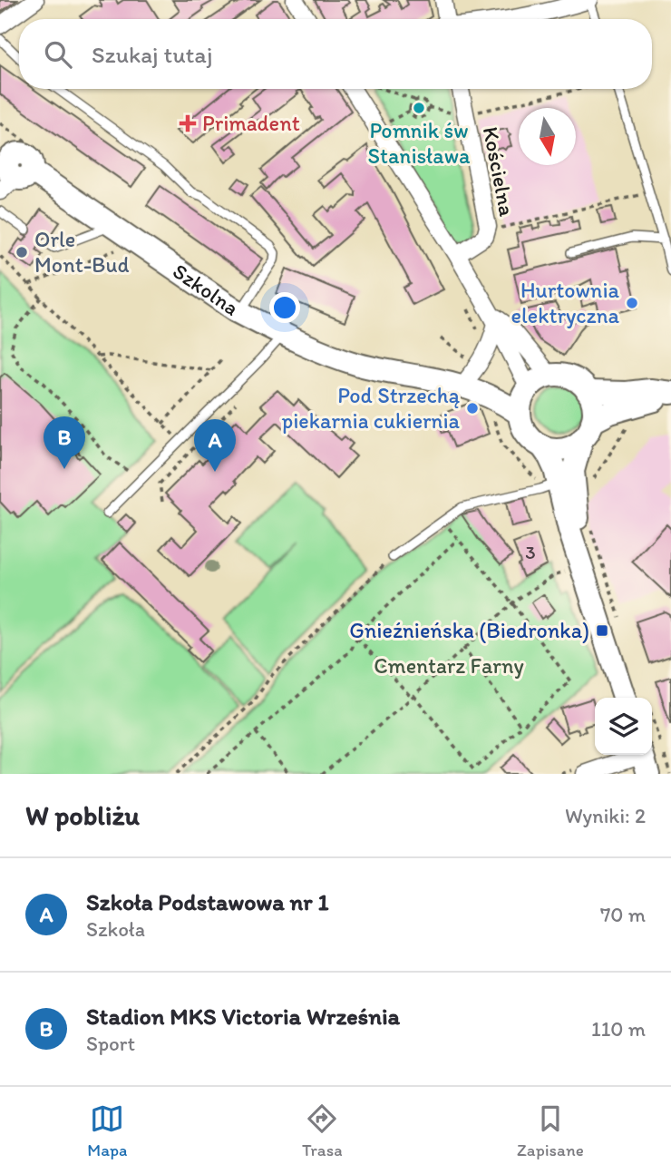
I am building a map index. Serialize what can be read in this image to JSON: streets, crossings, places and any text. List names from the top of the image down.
{
  "streets": {
    "street": ["Kościelna", "Szkolna"]
  },
  "parks": ["Cmentarz Farny"],
  "places": {
    "other": [
      "Pomnik św Stanisława",
      "Orle Mont-Bud",
      "Hurtownia elektryczna",
      "Pod Strzechą piekarnia cukiernia"
    ],
    "health": ["Primadent"],
    "transit": ["Gnieźnieńska (Biedronka)"]
  },
  "house_numbers": ["3"],
  "north": "bottom",
  "page": {
    "search": "Szukaj tutaj",
    "pins": ["B", "A"],
    "heading": ["W pobliżu", "Wyniki: 2"],
    "list": [
      {
        "mark": "A",
        "name": "Szkoła Podstawowa nr 1",
        "note": "Szkoła",
        "value": "70 m"
      },
      {
        "mark": "B",
        "name": "Stadion MKS Victoria Września",
        "note": "Sport",
        "value": "110 m"
      }
    ],
    "nav": ["Mapa", "Trasa", "Zapisane"]
  }
}
